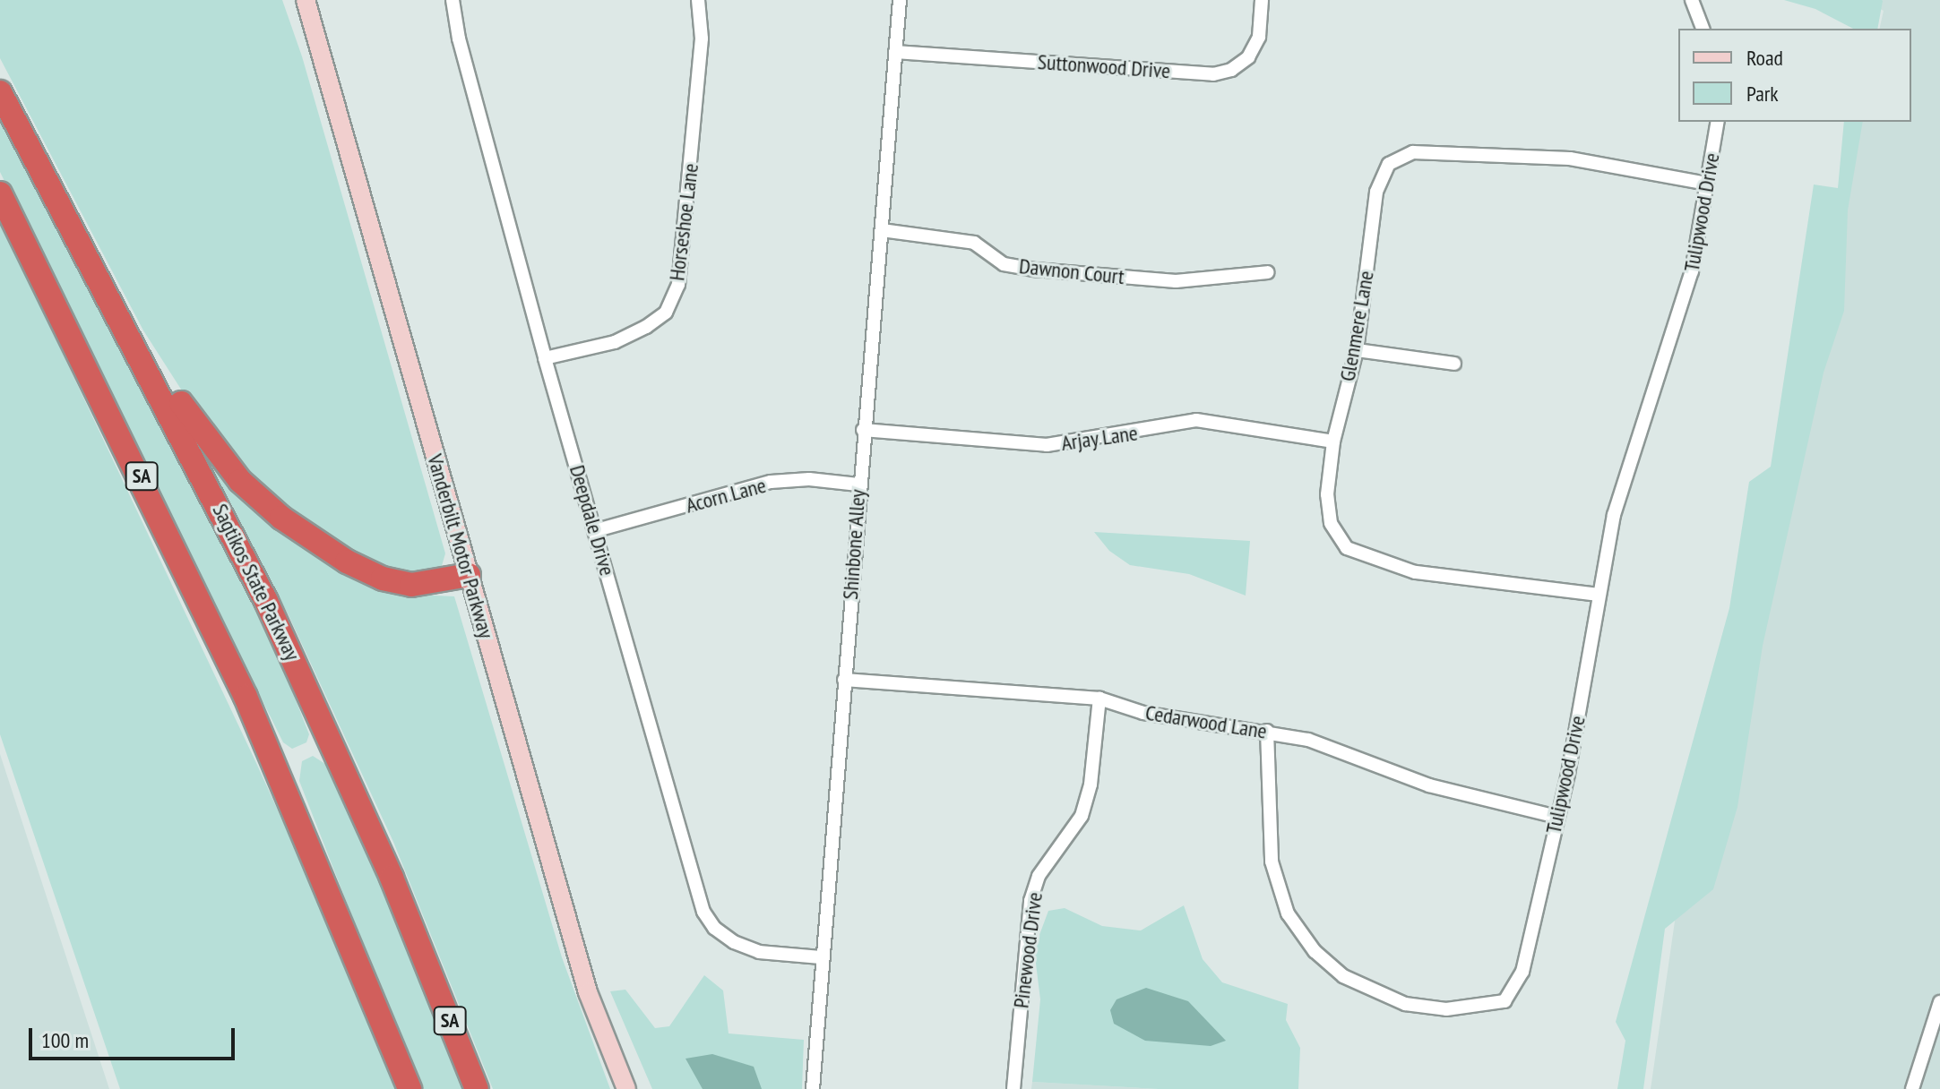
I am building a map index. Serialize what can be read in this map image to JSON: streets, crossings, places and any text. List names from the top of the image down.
{
  "streets": {
    "highway": ["SA", "Sagtikos State Parkway"],
    "main road": ["Vanderbilt Motor Parkway"],
    "street": [
      "Suttonwood Drive",
      "Tulipwood Drive",
      "Horseshoe Lane",
      "Dawnon Court",
      "Glenmere Lane",
      "Arjay Lane",
      "Acorn Lane",
      "Deepdale Drive",
      "Shinbone Alley",
      "Cedarwood Lane",
      "Pinewood Drive"
    ]
  },
  "crossings": [
    ["Suttonwood Drive", "Shinbone Alley"],
    ["Tulipwood Drive", "Glenmere Lane"],
    ["Tulipwood Drive", "Cedarwood Lane"],
    ["Horseshoe Lane", "Deepdale Drive"],
    ["Dawnon Court", "Shinbone Alley"],
    ["Glenmere Lane", "Arjay Lane"],
    ["Arjay Lane", "Shinbone Alley"],
    ["Acorn Lane", "Deepdale Drive"],
    ["Acorn Lane", "Shinbone Alley"],
    ["Deepdale Drive", "Shinbone Alley"],
    ["Shinbone Alley", "Cedarwood Lane"],
    ["Cedarwood Lane", "Pinewood Drive"]
  ],
  "legend": ["Road", "Park"],
  "scale_bar": "100 m"
}
